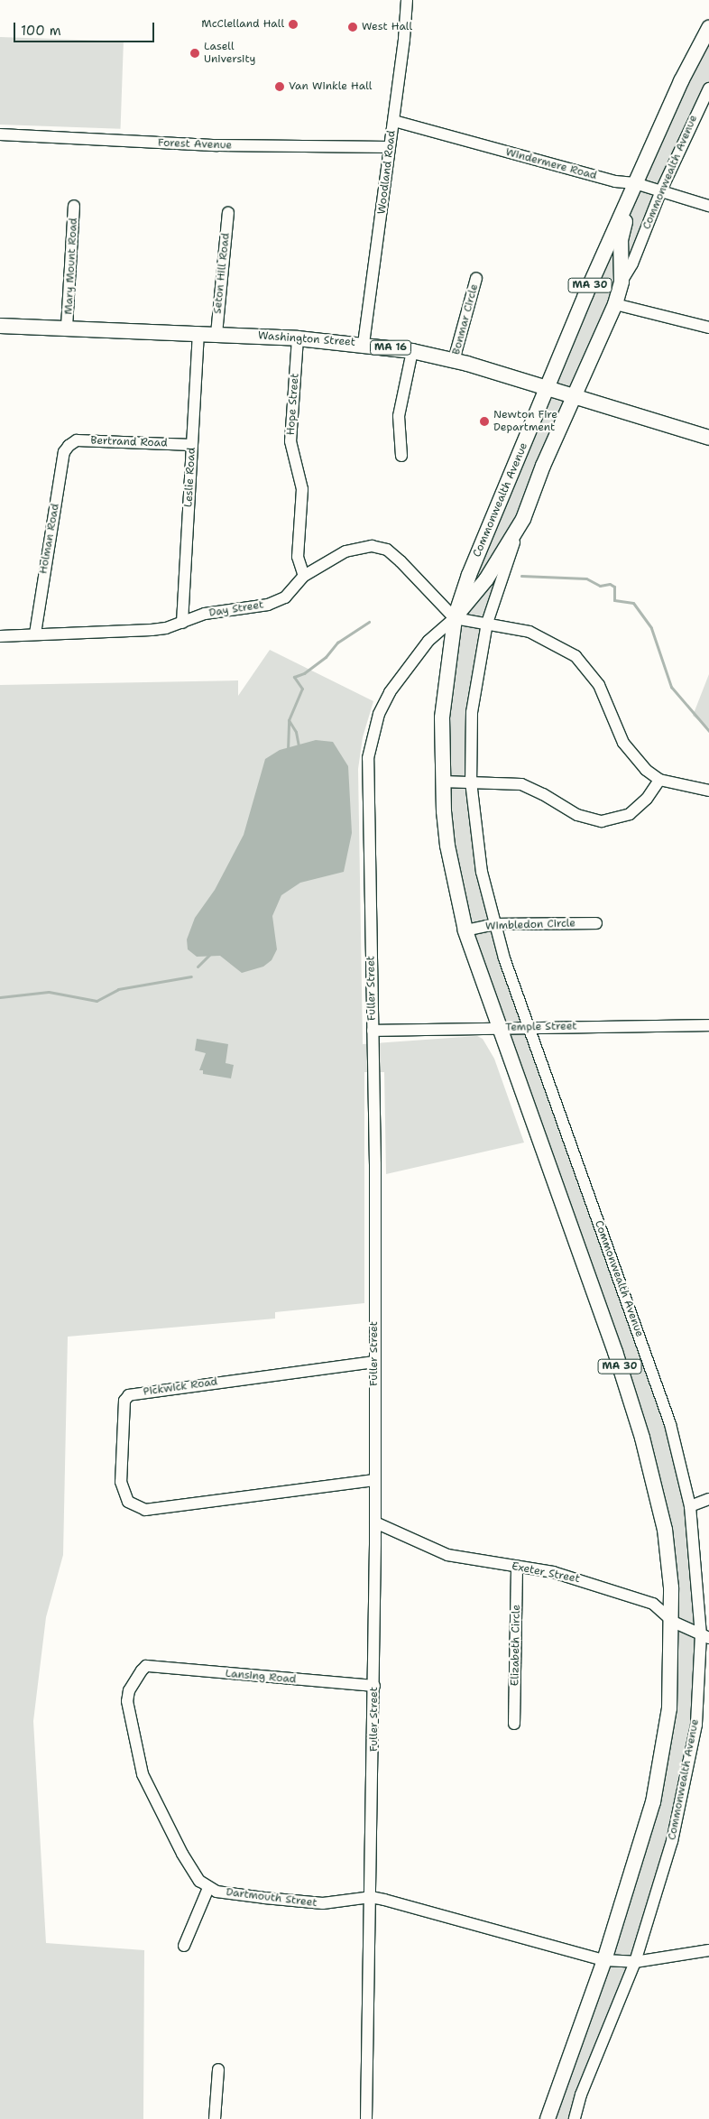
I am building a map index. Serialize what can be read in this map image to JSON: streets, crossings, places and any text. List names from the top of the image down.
{
  "streets": {
    "main road": [
      "Commonwealth Avenue",
      "MA 30",
      "Washington Street",
      "MA 16"
    ],
    "street": [
      "Forest Avenue",
      "Windermere Road",
      "Woodland Road",
      "Mary Mount Road",
      "Seton Hill Road",
      "Bonmar Circle",
      "Hope Street",
      "Bertrand Road",
      "Leslie Road",
      "Holman Road",
      "Day Street",
      "Wimbledon Circle",
      "Fuller Street",
      "Temple Street",
      "Pickwick Road",
      "Exeter Street",
      "Elizabeth Circle",
      "Lansing Road",
      "Dartmouth Street"
    ]
  },
  "crossings": [
    ["Forest Avenue", "Woodland Road"],
    ["Windermere Road", "Woodland Road"],
    ["Windermere Road", "Commonwealth Avenue"],
    ["Woodland Road", "Washington Street"],
    ["Commonwealth Avenue", "Washington Street"],
    ["Commonwealth Avenue", "Day Street"],
    ["Commonwealth Avenue", "Wimbledon Circle"],
    ["Commonwealth Avenue", "Fuller Street"],
    ["Commonwealth Avenue", "Temple Street"],
    ["Commonwealth Avenue", "Exeter Street"],
    ["Commonwealth Avenue", "Dartmouth Street"],
    ["Mary Mount Road", "Washington Street"],
    ["Seton Hill Road", "Washington Street"],
    ["Bonmar Circle", "Washington Street"],
    ["Washington Street", "Hope Street"],
    ["Washington Street", "Leslie Road"],
    ["Hope Street", "Day Street"],
    ["Bertrand Road", "Leslie Road"],
    ["Bertrand Road", "Holman Road"],
    ["Leslie Road", "Day Street"],
    ["Holman Road", "Day Street"],
    ["Day Street", "Fuller Street"],
    ["Fuller Street", "Temple Street"],
    ["Fuller Street", "Pickwick Road"],
    ["Fuller Street", "Exeter Street"],
    ["Fuller Street", "Lansing Road"],
    ["Fuller Street", "Dartmouth Street"],
    ["Exeter Street", "Elizabeth Circle"],
    ["Lansing Road", "Dartmouth Street"]
  ],
  "places": [
    "McClelland Hall",
    "West Hall",
    "Lasell University",
    "Van Winkle Hall",
    "Newton Fire Department"
  ],
  "scale_bar": "100 m"
}
